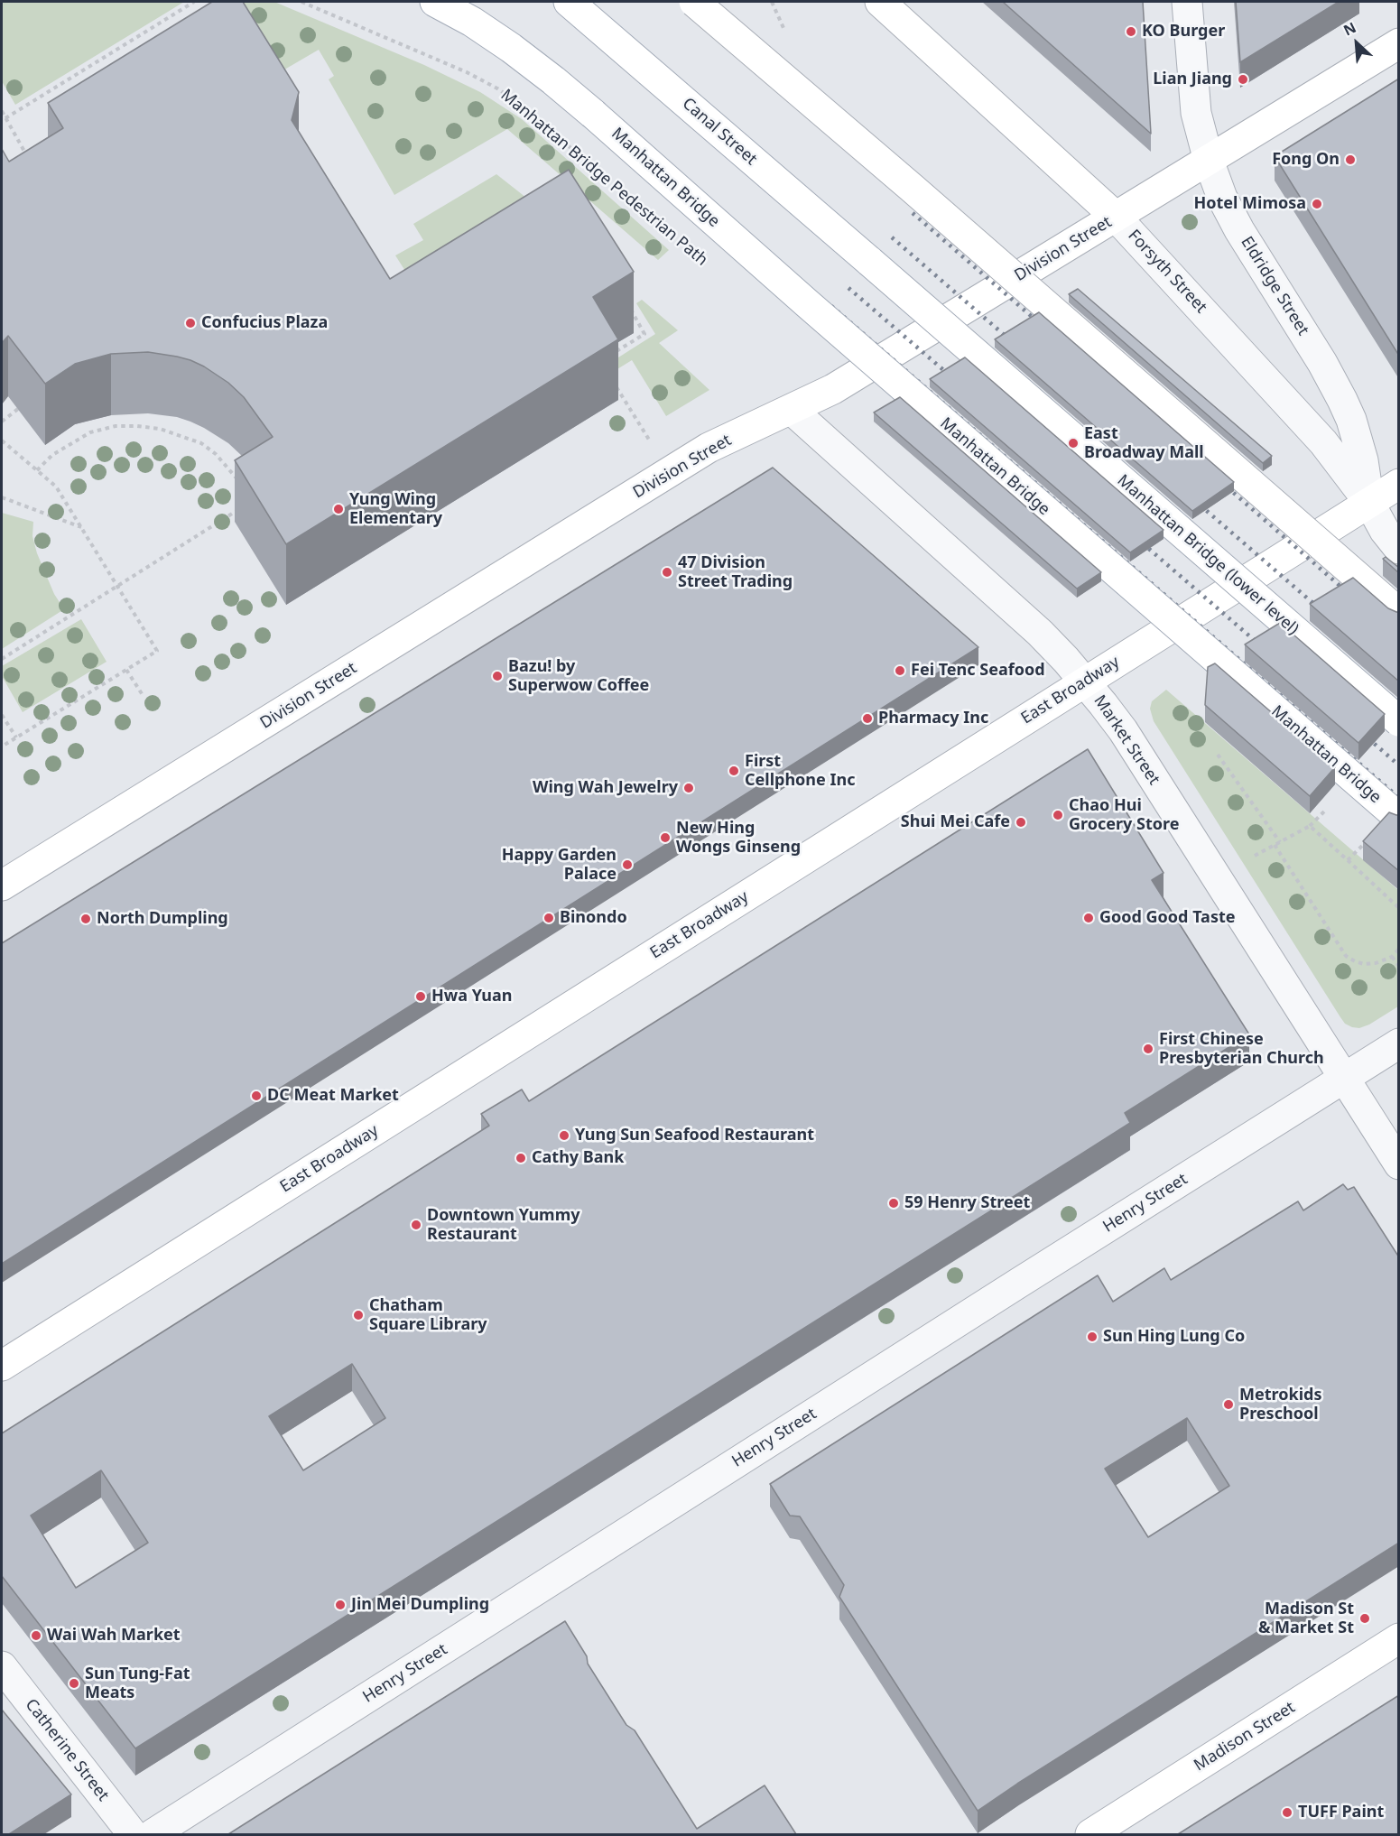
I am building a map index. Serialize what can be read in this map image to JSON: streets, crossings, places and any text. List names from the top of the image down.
{
  "streets": {
    "main road": [
      "Canal Street",
      "Manhattan Bridge",
      "Division Street",
      "Forsyth Street",
      "Manhattan Bridge (lower level)",
      "East Broadway",
      "Madison Street"
    ],
    "street": [
      "Eldridge Street",
      "Market Street",
      "Henry Street",
      "Catherine Street"
    ],
    "path": ["Manhattan Bridge Pedestrian Path"]
  },
  "crossings": [
    ["Canal Street", "Manhattan Bridge (lower level)"],
    ["Division Street", "Forsyth Street"],
    ["Division Street", "Eldridge Street"],
    ["Division Street", "Market Street"],
    ["Forsyth Street", "Eldridge Street"],
    ["Forsyth Street", "East Broadway"],
    ["Eldridge Street", "East Broadway"],
    ["East Broadway", "Market Street"],
    ["Market Street", "Henry Street"]
  ],
  "places": [
    "KO Burger",
    "Lian Jiang",
    "Fong On",
    "Hotel Mimosa",
    "Confucius Plaza",
    "East Broadway Mall",
    "Yung Wing Elementary",
    "47 Division Street Trading",
    "Fei Tenc Seafood",
    "Bazu! by Superwow Coffee",
    "Pharmacy Inc",
    "First Cellphone Inc",
    "Wing Wah Jewelry",
    "Chao Hui Grocery Store",
    "Shui Mei Cafe",
    "New Hing Wongs Ginseng",
    "Happy Garden Palace",
    "Binondo",
    "Good Good Taste",
    "North Dumpling",
    "Hwa Yuan",
    "First Chinese Presbyterian Church",
    "DC Meat Market",
    "Yung Sun Seafood Restaurant",
    "Cathy Bank",
    "59 Henry Street",
    "Downtown Yummy Restaurant",
    "Chatham Square Library",
    "Sun Hing Lung Co",
    "Metrokids Preschool",
    "Jin Mei Dumpling",
    "Madison St & Market St",
    "Wai Wah Market",
    "Sun Tung-Fat Meats",
    "TUFF Paint"
  ],
  "north": "top left"
}
